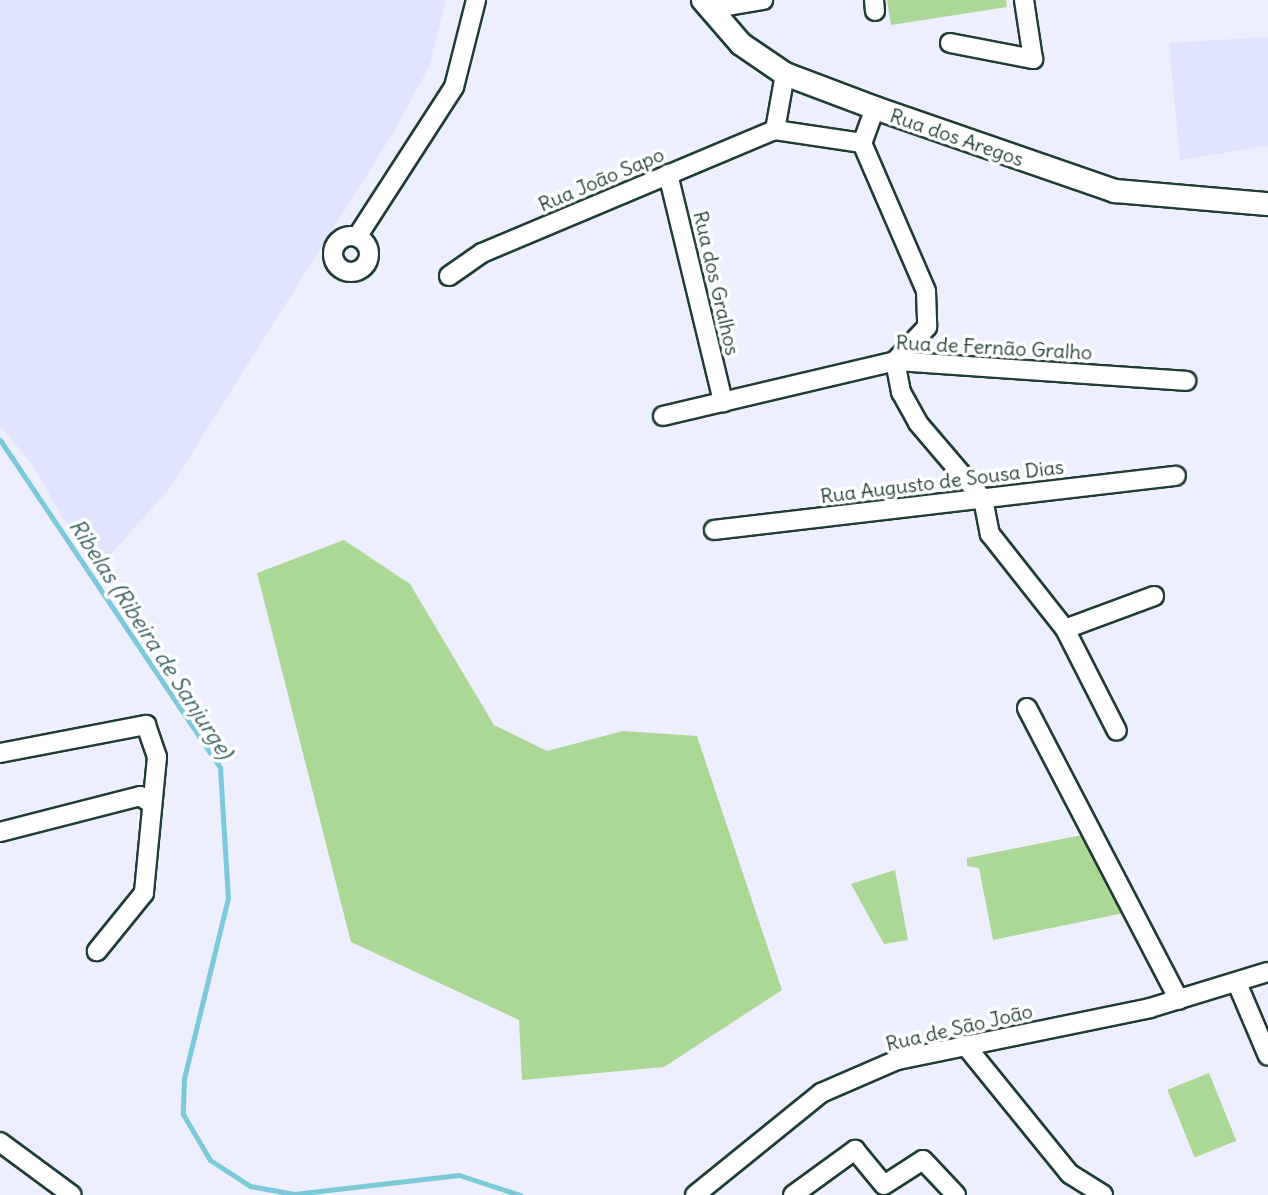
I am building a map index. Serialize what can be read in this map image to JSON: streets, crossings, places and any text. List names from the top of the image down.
{
  "streets": {
    "street": [
      "Rua dos Aregos",
      "Rua João Sapo",
      "Rua dos Gralhos",
      "Rua de Fernão Gralho",
      "Rua Augusto de Sousa Dias",
      "Rua de São João"
    ]
  },
  "crossings": [
    ["Rua João Sapo", "Rua dos Gralhos"],
    ["Rua dos Gralhos", "Rua de Fernão Gralho"]
  ],
  "water": ["Ribelas (Ribeira de Sanjurge)"]
}
